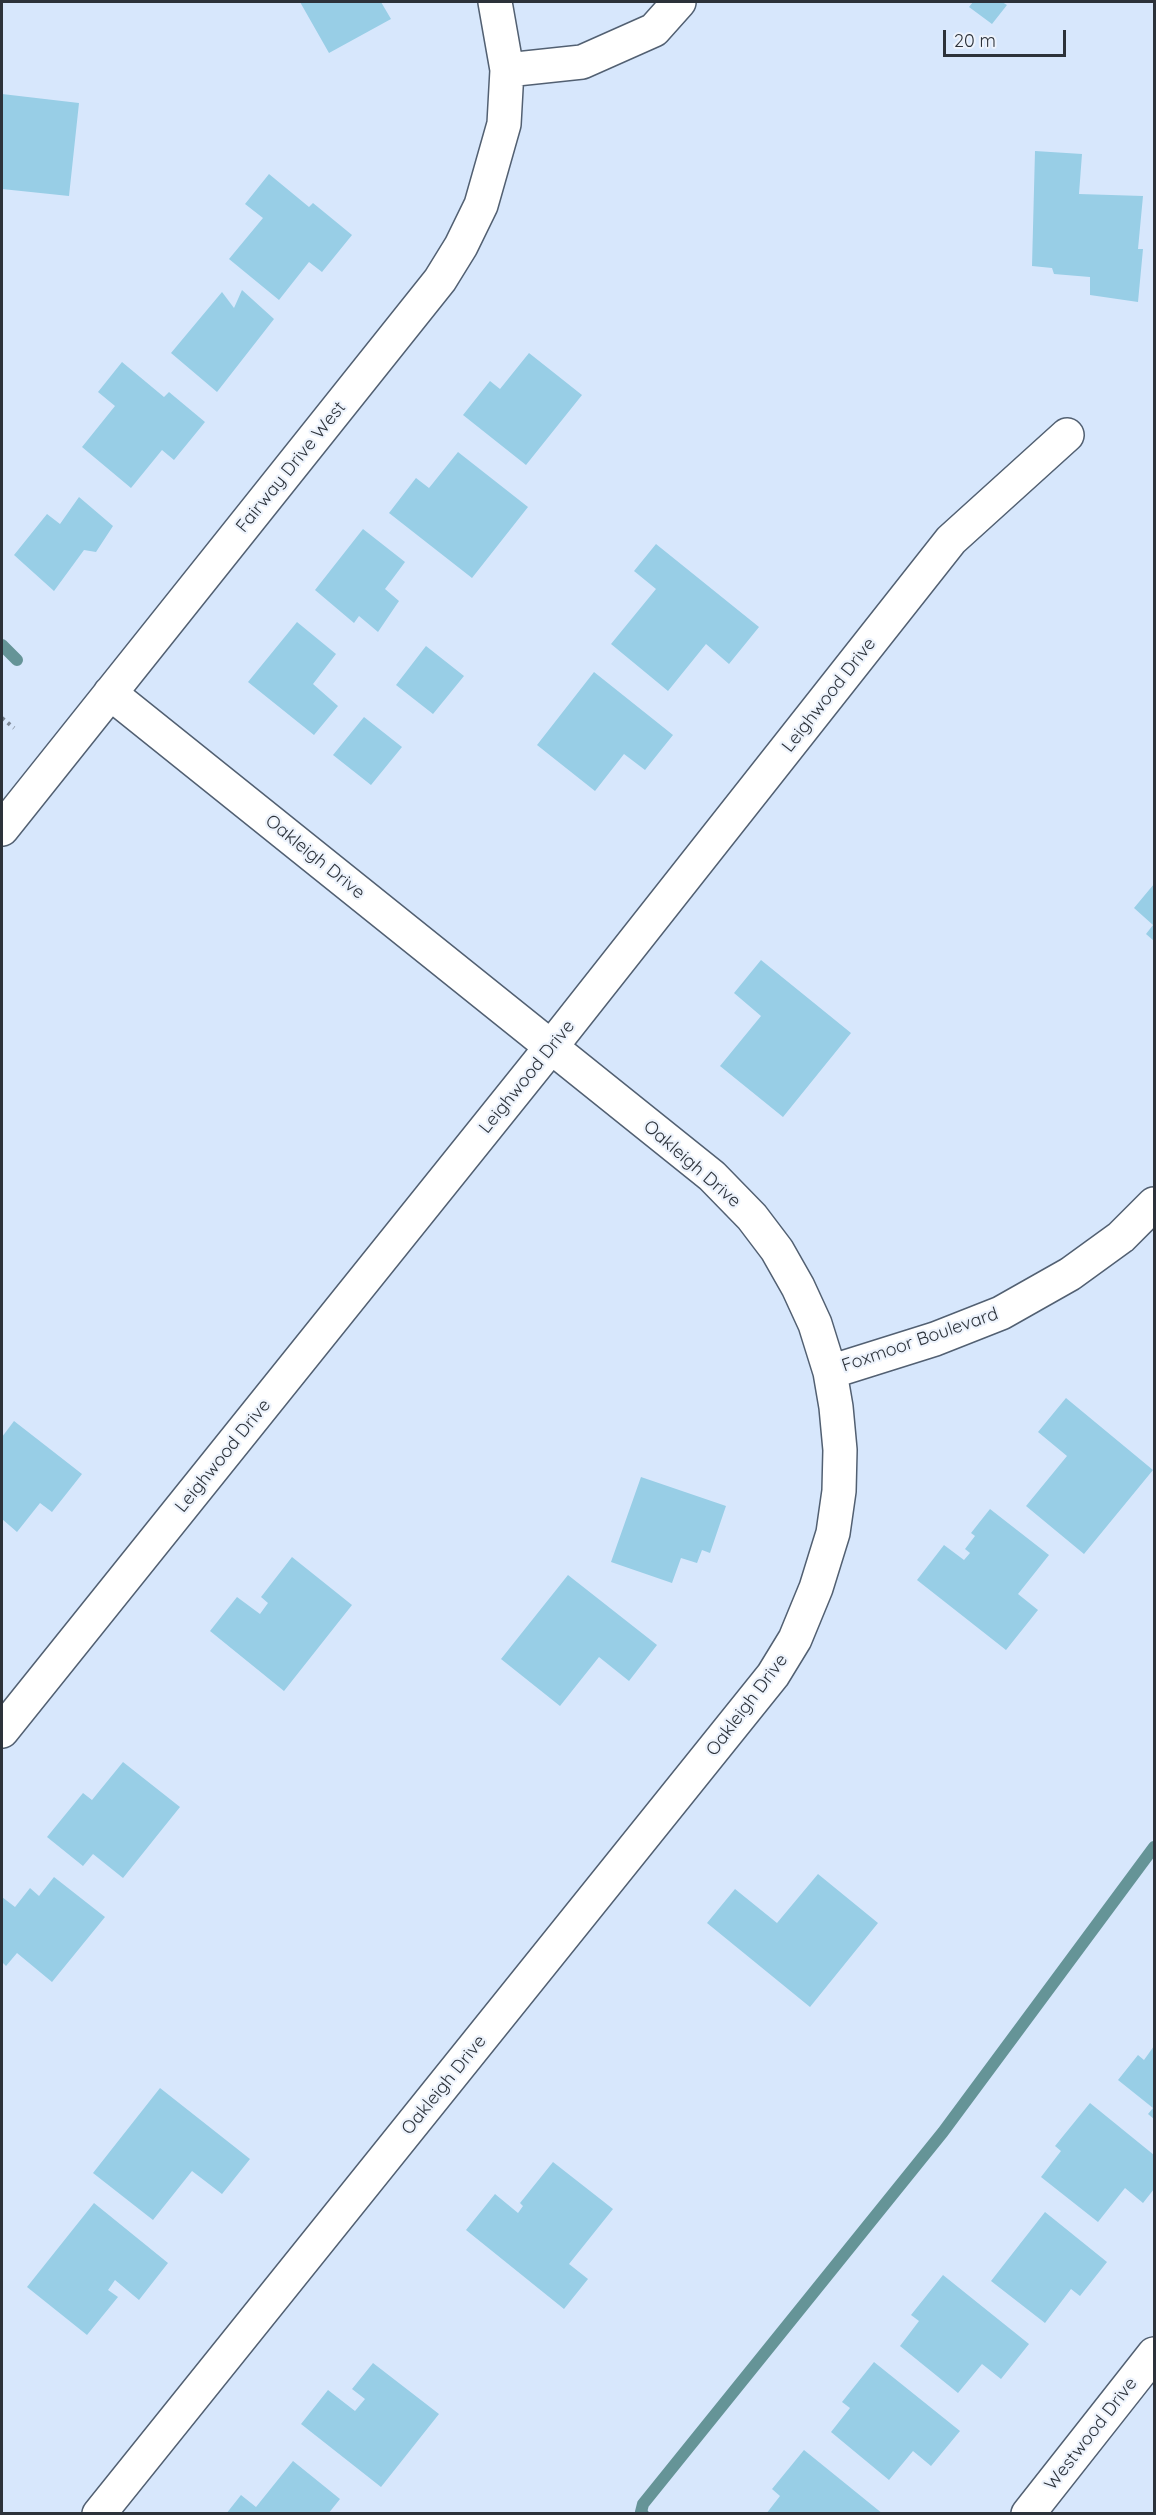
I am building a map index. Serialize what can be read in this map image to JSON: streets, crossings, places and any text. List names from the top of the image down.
{
  "streets": {
    "street": [
      "Fairway Drive West",
      "Leighwood Drive",
      "Oakleigh Drive",
      "Foxmoor Boulevard",
      "Westwood Drive"
    ]
  },
  "crossings": [
    ["Fairway Drive West", "Oakleigh Drive"],
    ["Leighwood Drive", "Oakleigh Drive"],
    ["Oakleigh Drive", "Foxmoor Boulevard"]
  ],
  "scale_bar": "20 m"
}
